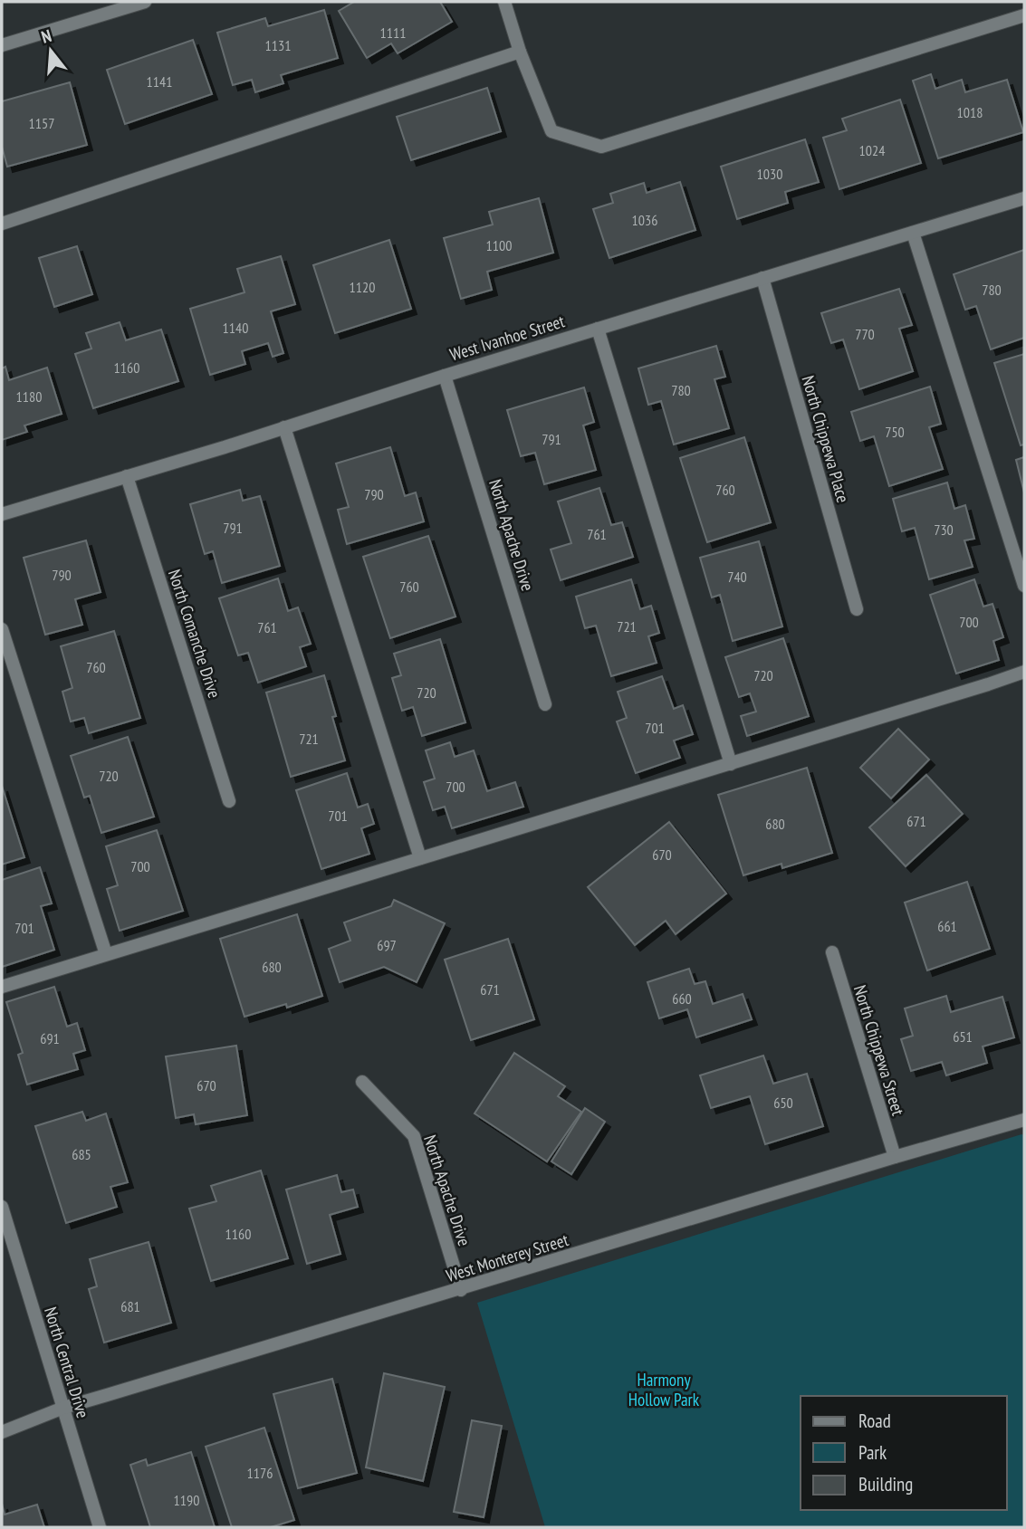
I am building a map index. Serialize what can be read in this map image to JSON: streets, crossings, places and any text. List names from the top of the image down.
{
  "streets": {
    "street": [
      "West Ivanhoe Street",
      "North Chippewa Place",
      "North Apache Drive",
      "North Comanche Drive",
      "North Chippewa Street",
      "West Monterey Street",
      "North Central Drive"
    ]
  },
  "crossings": [
    ["West Ivanhoe Street", "North Chippewa Place"],
    ["West Ivanhoe Street", "North Apache Drive"],
    ["West Ivanhoe Street", "North Comanche Drive"],
    ["North Apache Drive", "West Monterey Street"],
    ["North Chippewa Street", "West Monterey Street"],
    ["West Monterey Street", "North Central Drive"]
  ],
  "parks": ["Harmony Hollow Park"],
  "house_numbers": [
    "1111",
    "1131",
    "1141",
    "1018",
    "1157",
    "1024",
    "1030",
    "1036",
    "1100",
    "1120",
    "780",
    "1140",
    "770",
    "1160",
    "780",
    "1180",
    "750",
    "791",
    "760",
    "790",
    "791",
    "730",
    "761",
    "790",
    "740",
    "760",
    "700",
    "721",
    "761",
    "760",
    "720",
    "720",
    "701",
    "721",
    "720",
    "700",
    "701",
    "671",
    "680",
    "670",
    "700",
    "661",
    "701",
    "697",
    "680",
    "671",
    "660",
    "651",
    "691",
    "670",
    "650",
    "685",
    "1160",
    "681",
    "1176",
    "1190"
  ],
  "legend": ["Road", "Park", "Building"],
  "north": "top"
}
